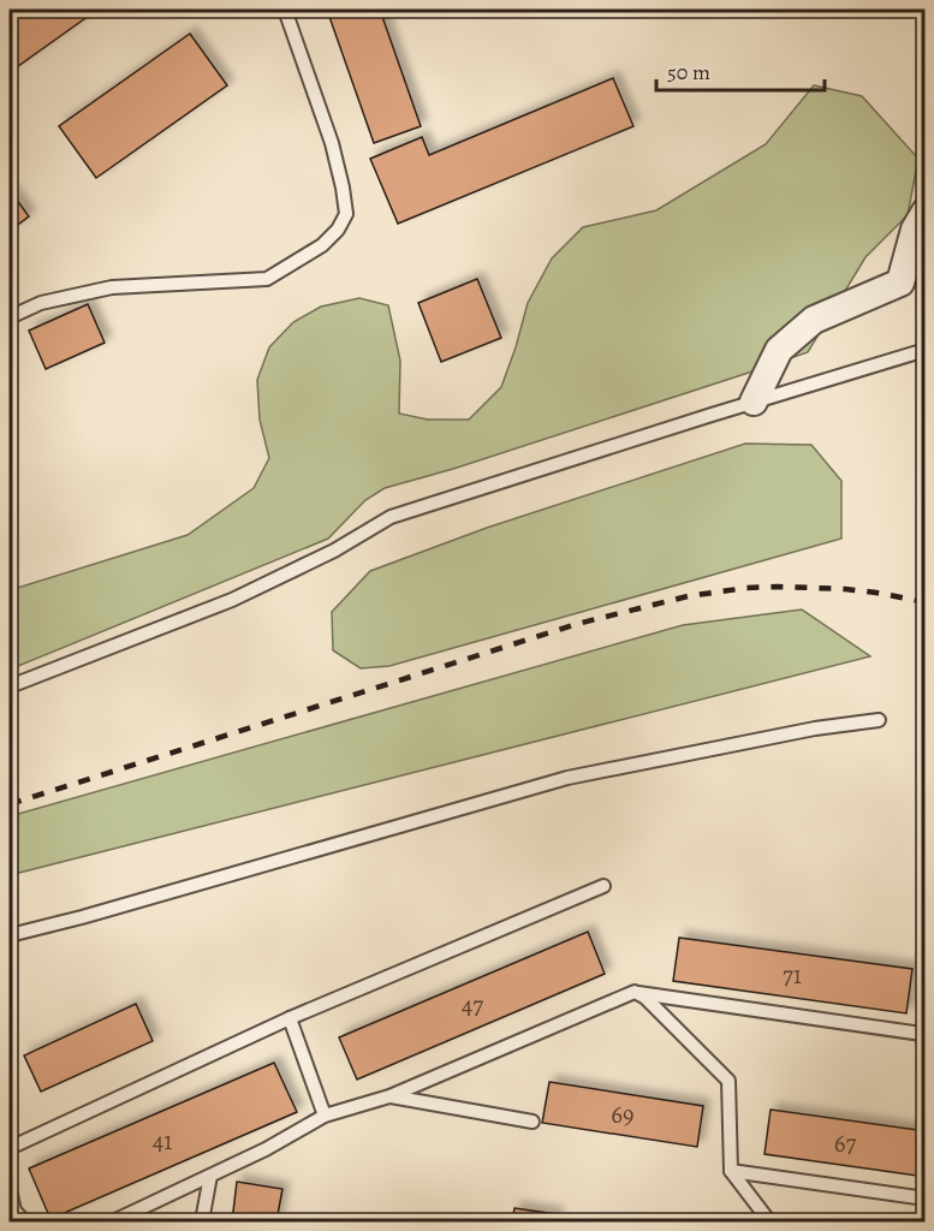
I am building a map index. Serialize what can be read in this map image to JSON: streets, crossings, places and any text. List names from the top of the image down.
{
  "house_numbers": [
    "71",
    "47",
    "69",
    "41",
    "67"
  ],
  "scale_bar": "50 m"
}
